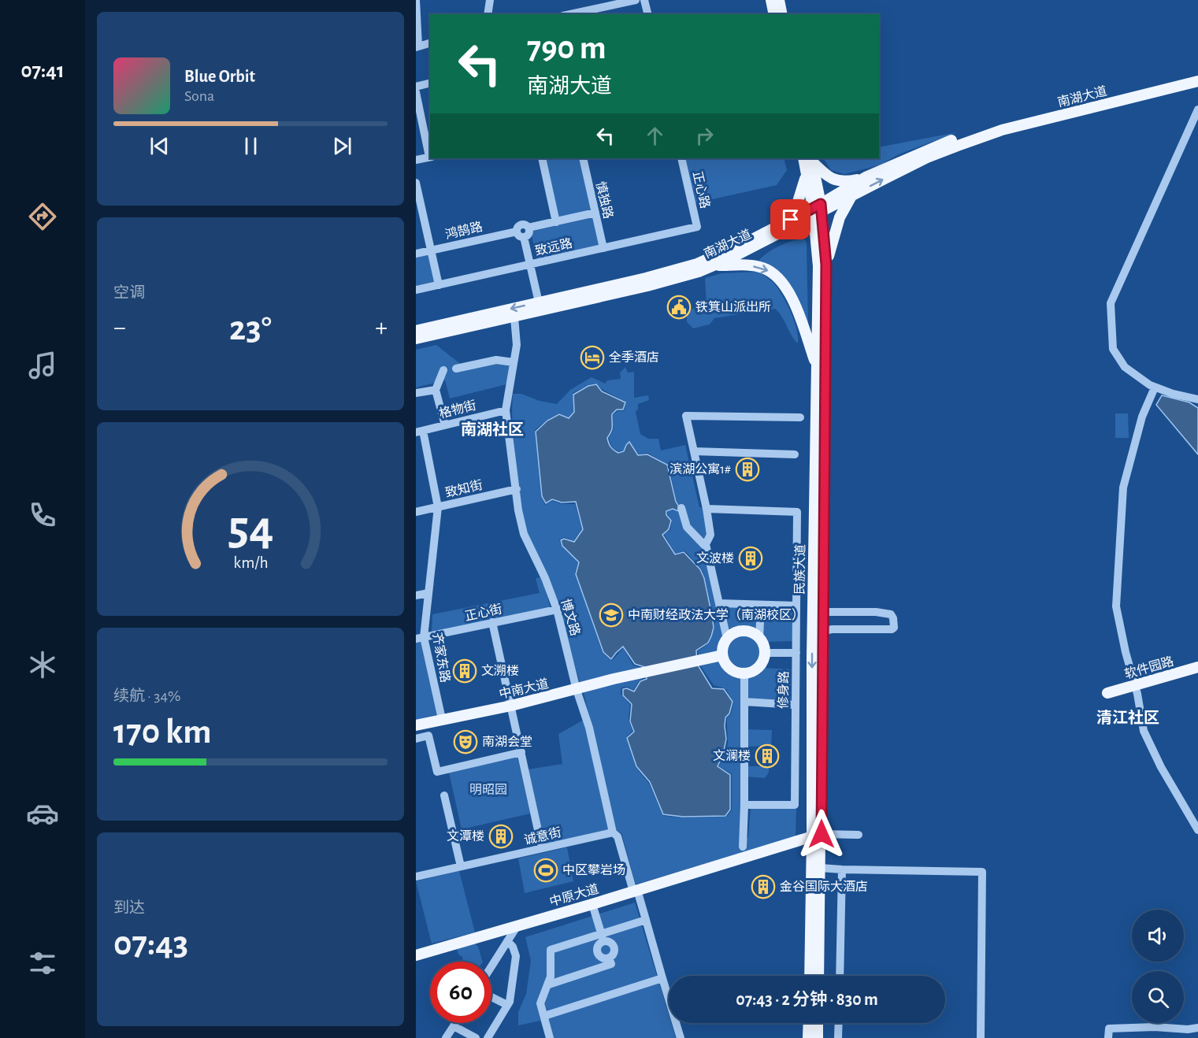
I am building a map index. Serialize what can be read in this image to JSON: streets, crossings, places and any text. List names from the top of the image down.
{
  "streets": {
    "main road": [
      "南湖大道",
      "民族大道",
      "软件园路",
      "中南大道",
      "中原大道"
    ],
    "street": [
      "正心路",
      "慎独路",
      "鸿鹄路",
      "致远路",
      "格物街",
      "致知街",
      "正心街",
      "博文路",
      "齐家东路",
      "修身路",
      "诚意街"
    ]
  },
  "crossings": [
    ["南湖大道", "民族大道"],
    ["南湖大道", "博文路"],
    ["正心路", "致远路"],
    ["慎独路", "致远路"],
    ["格物街", "博文路"],
    ["格物街", "齐家东路"],
    ["致知街", "博文路"],
    ["致知街", "齐家东路"],
    ["民族大道", "中原大道"],
    ["正心街", "博文路"],
    ["正心街", "齐家东路"],
    ["博文路", "中南大道"],
    ["博文路", "诚意街"],
    ["齐家东路", "中南大道"]
  ],
  "districts": ["南湖社区", "清江社区"],
  "parks": ["明昭园"],
  "places": {
    "public building": ["铁箕山派出所"],
    "hotel": ["全季酒店"],
    "building": [
      "滨湖公寓1#",
      "文波楼",
      "文溯楼",
      "文澜楼",
      "文潭楼",
      "金谷国际大酒店"
    ],
    "school or university": ["中南财经政法大学（南湖校区）"],
    "theatre": ["南湖会堂"],
    "sports": ["中区攀岩场"]
  },
  "page": {
    "tabs": "07:41",
    "turn": ["790 m", "南湖大道"],
    "song": ["Blue Orbit", "Sona"],
    "tile": [
      "空调",
      ["续航 · 34%", "170 km"],
      ["到达", "07:43"]
    ],
    "heat": ["−", "23°", "+"],
    "limit": "60",
    "trip": "07:43 · 2 分钟 · 830 m",
    "gauge": ["54", "km/h"]
  }
}
